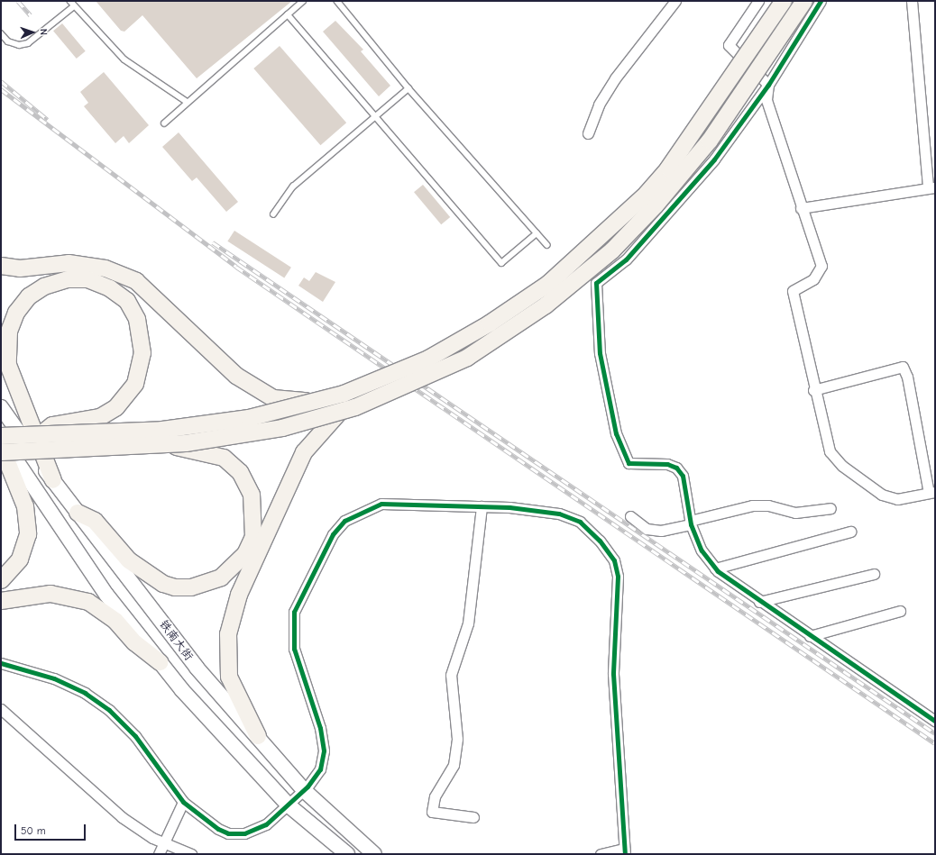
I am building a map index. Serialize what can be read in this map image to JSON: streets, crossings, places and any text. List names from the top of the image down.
{
  "streets": {
    "main road": ["铁南大街"]
  },
  "scale_bar": "50 m",
  "north": "right"
}
